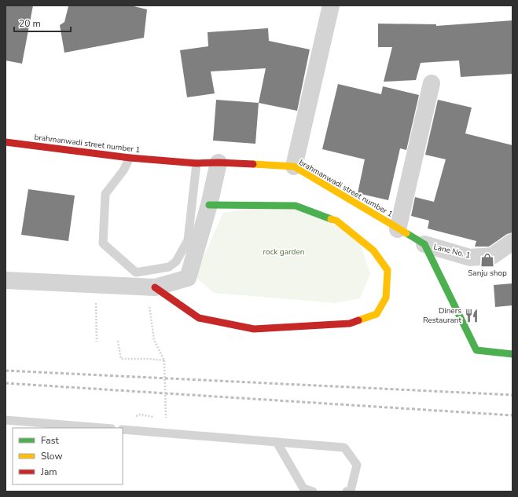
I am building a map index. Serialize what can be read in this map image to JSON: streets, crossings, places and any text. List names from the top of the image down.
{
  "streets": {
    "street": ["brahmanwadi street number 1", "Lane No. 1"]
  },
  "crossings": [
    ["brahmanwadi street number 1", "Lane No. 1"]
  ],
  "parks": ["rock garden"],
  "places": {
    "shop": ["Sanju shop"],
    "restaurant": ["Diners Restaurant"]
  },
  "legend": ["Fast", "Slow", "Jam"],
  "scale_bar": "20 m"
}
